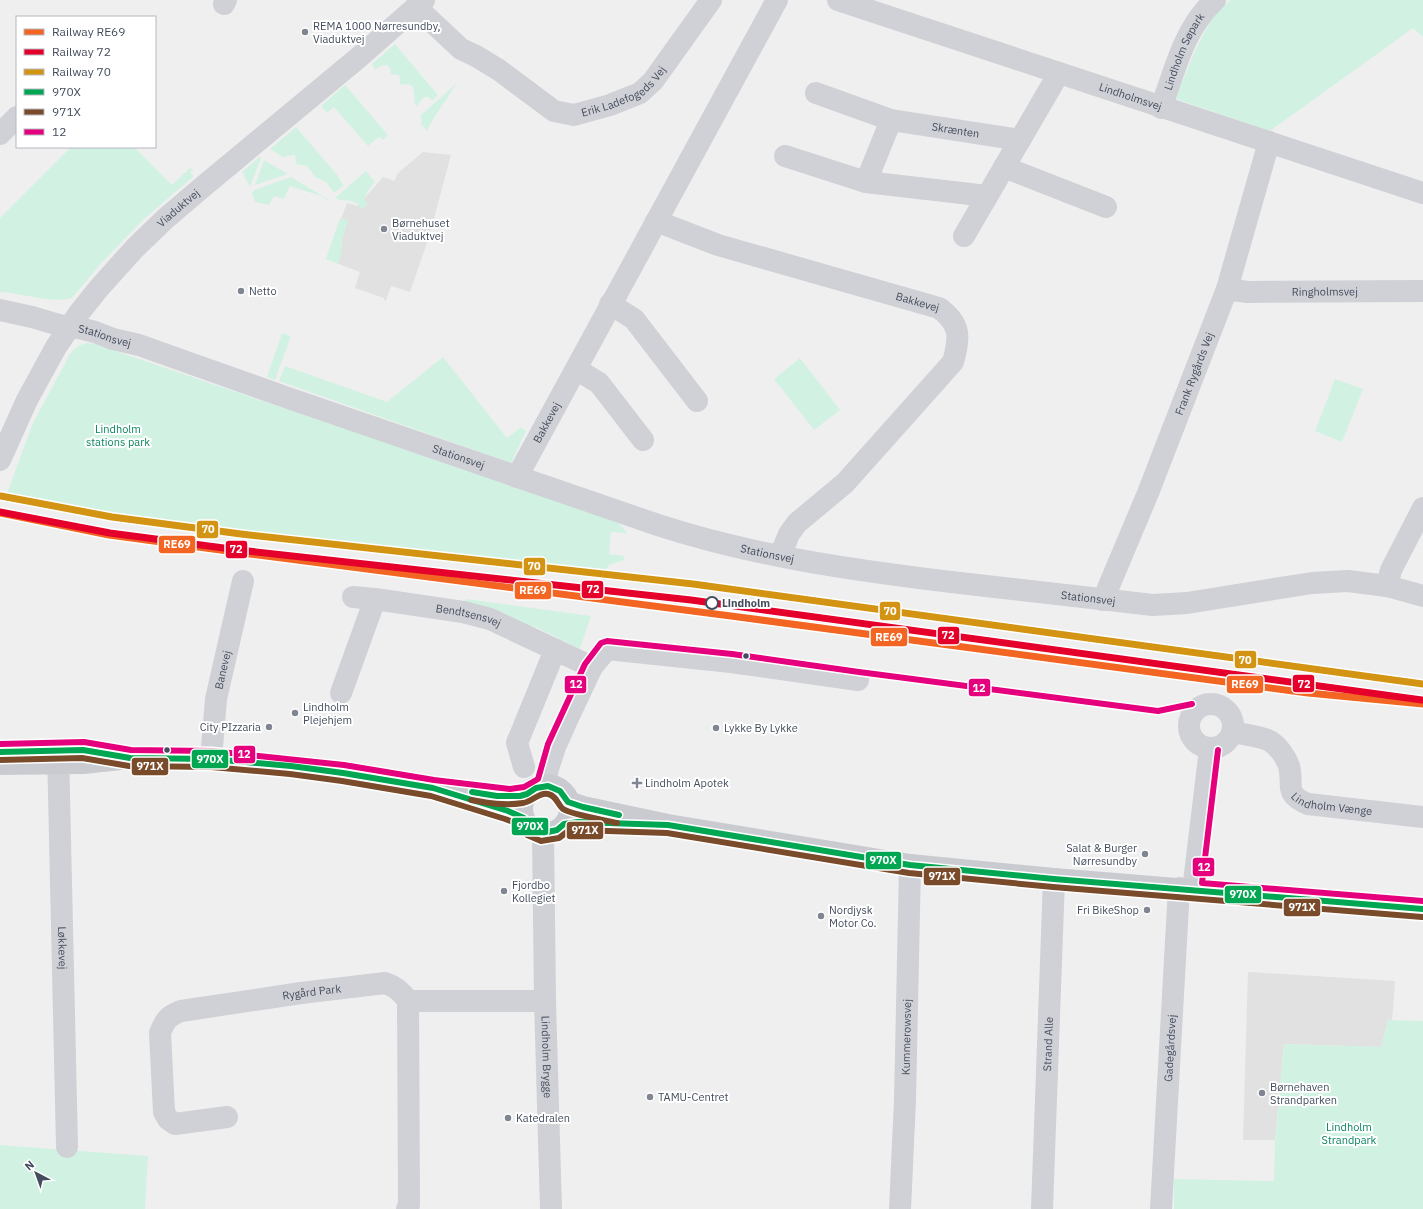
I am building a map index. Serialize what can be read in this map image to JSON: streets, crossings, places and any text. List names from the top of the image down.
{
  "streets": {
    "street": [
      "Lindholm Søpark",
      "Erik Ladefogeds Vej",
      "Lindholmsvej",
      "Skrænten",
      "Viaduktvej",
      "Ringholmsvej",
      "Bakkevej",
      "Stationsvej",
      "Frank Rygårds Vej",
      "Bendtsensvej",
      "Banevej",
      "Lindholm Vænge",
      "Løkkevej",
      "Rygård Park",
      "Kummerowsvej",
      "Strand Alle",
      "Gadegårdsvej",
      "Lindholm Brygge"
    ]
  },
  "crossings": [
    ["Lindholm Søpark", "Lindholmsvej"],
    ["Erik Ladefogeds Vej", "Viaduktvej"],
    ["Lindholmsvej", "Frank Rygårds Vej"],
    ["Viaduktvej", "Stationsvej"],
    ["Ringholmsvej", "Frank Rygårds Vej"],
    ["Bakkevej", "Stationsvej"],
    ["Stationsvej", "Frank Rygårds Vej"],
    ["Lindholm Vænge", "Gadegårdsvej"],
    ["Rygård Park", "Lindholm Brygge"]
  ],
  "parks": ["Lindholm stations park", "Lindholm Strandpark"],
  "places": {
    "other": [
      "REMA 1000 Nørresundby, Viaduktvej",
      "Børnehuset Viaduktvej",
      "Netto",
      "Lindholm",
      "Lindholm Plejehjem",
      "City PIzzaria",
      "Lykke By Lykke",
      "Salat & Burger Nørresundby",
      "Fjordbo Kollegiet",
      "Fri BikeShop",
      "Nordjysk Motor Co.",
      "Børnehaven Strandparken",
      "TAMU-Centret",
      "Katedralen"
    ],
    "health": ["Lindholm Apotek"]
  },
  "lines": [
    "rail line 70",
    "rail line 72",
    "rail line RE69",
    "transit line 12",
    "transit line 970X",
    "transit line 971X"
  ],
  "legend": [
    "Railway RE69",
    "Railway 72",
    "Railway 70",
    "970X",
    "971X",
    "12"
  ],
  "north": "top left"
}
